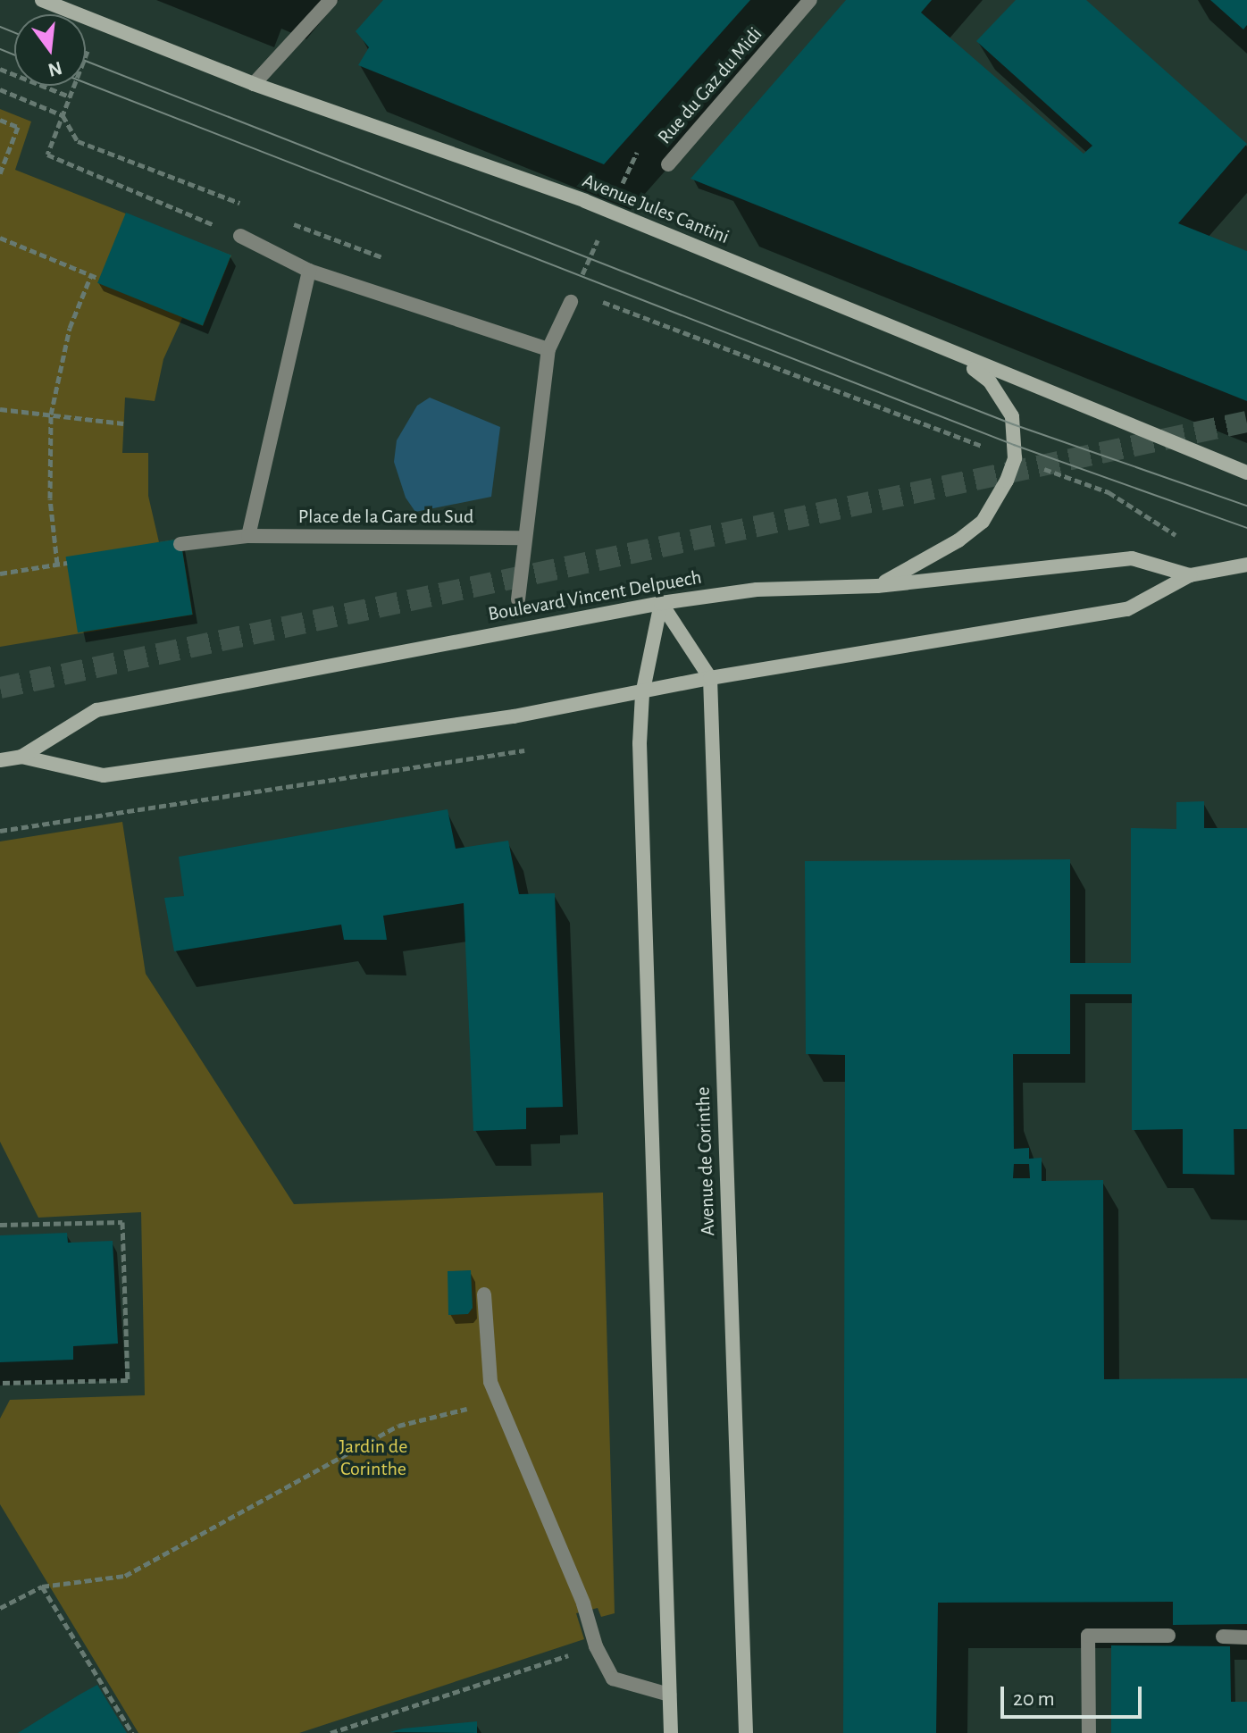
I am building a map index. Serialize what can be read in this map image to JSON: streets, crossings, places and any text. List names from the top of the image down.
{
  "streets": {
    "main road": ["Avenue Jules Cantini", "Boulevard Vincent Delpuech", "Avenue de Corinthe"],
    "street": ["Rue du Gaz du Midi", "Place de la Gare du Sud"]
  },
  "crossings": [
    ["Boulevard Vincent Delpuech", "Avenue de Corinthe"]
  ],
  "parks": ["Jardin de Corinthe"],
  "scale_bar": "20 m",
  "north": "bottom"
}
